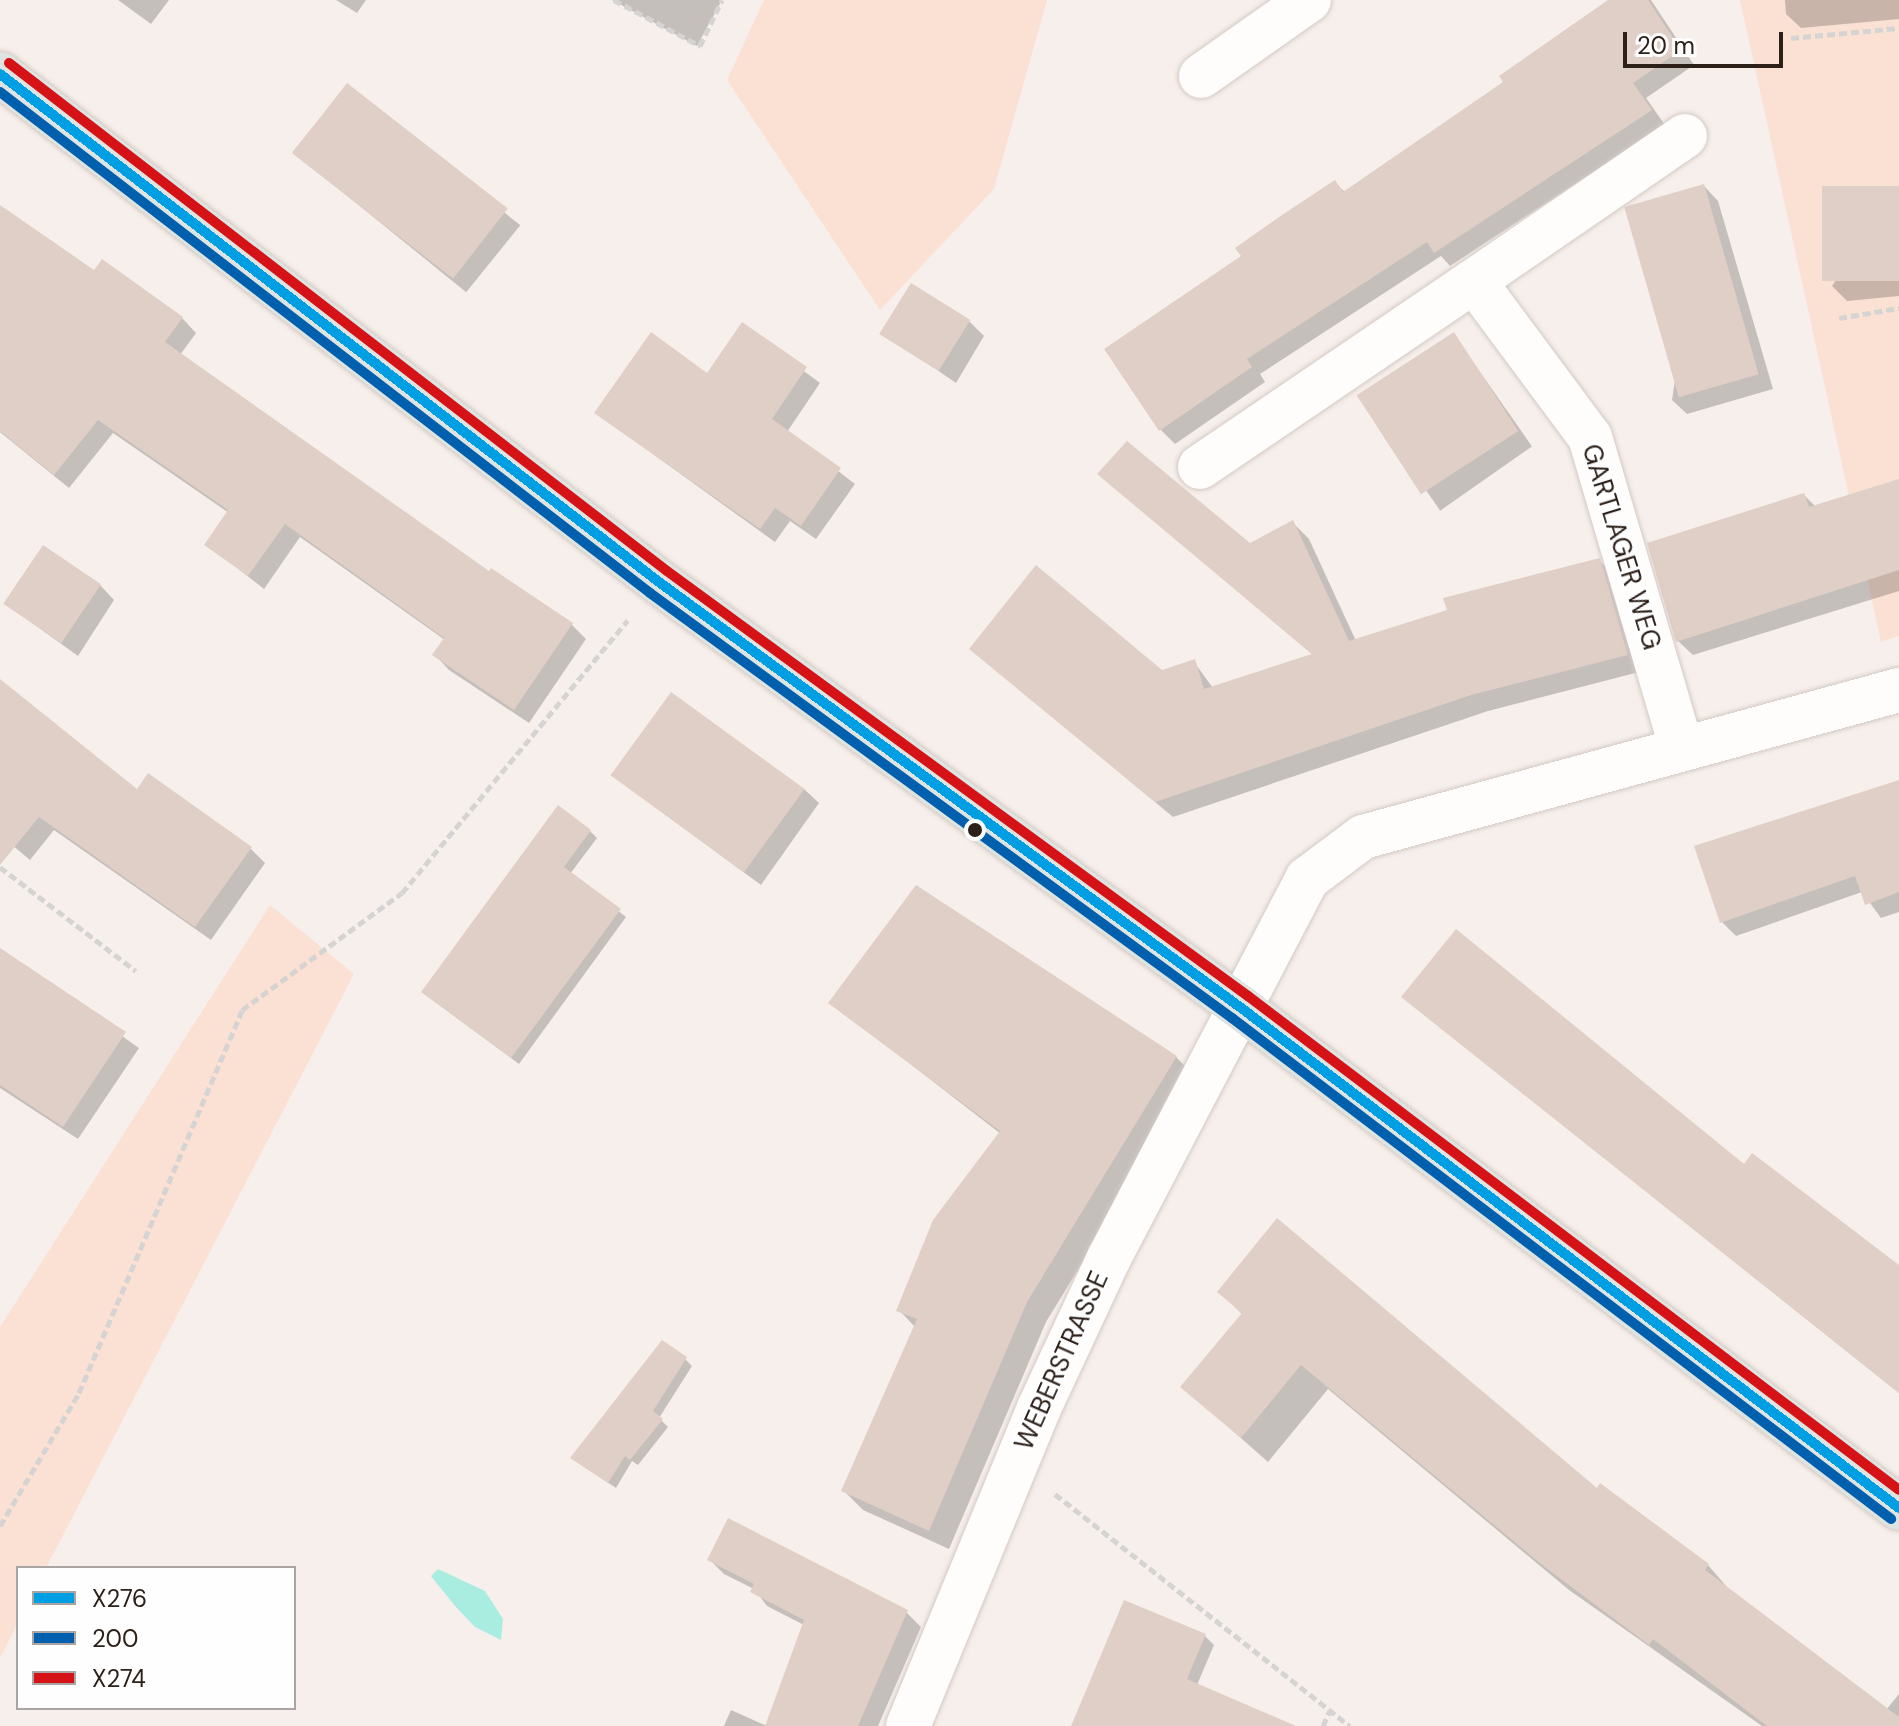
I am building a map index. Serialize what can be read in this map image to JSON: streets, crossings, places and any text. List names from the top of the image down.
{
  "streets": {
    "street": ["GARTLAGER WEG", "WEBERSTRASSE"]
  },
  "lines": ["transit line X274", "transit line X276", "transit line 200"],
  "legend": ["X276", "200", "X274"],
  "scale_bar": "20 m"
}
